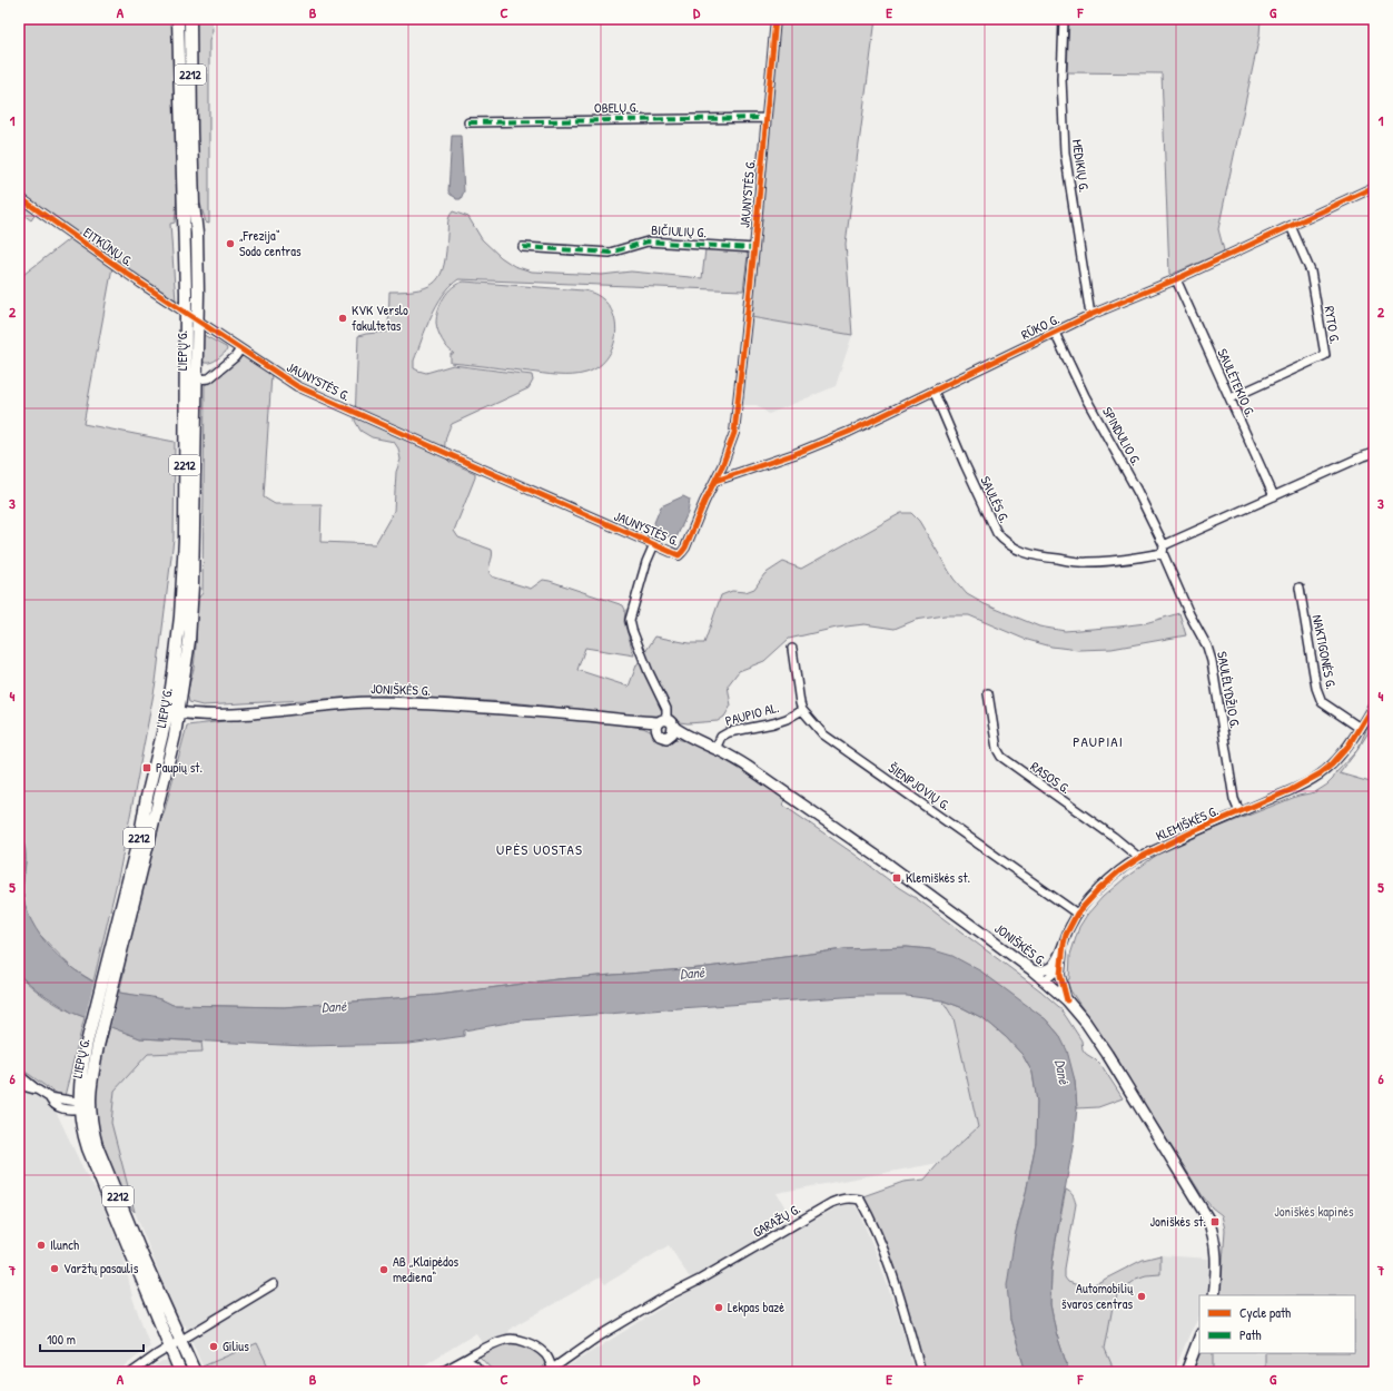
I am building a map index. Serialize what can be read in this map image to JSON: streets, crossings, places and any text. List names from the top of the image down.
{
  "streets": {
    "main road": ["2212", "LIEPŲ G.", "JONIŠKĖS G."],
    "street": [
      "OBELŲ G.",
      "MEDIKIŲ G.",
      "JAUNYSTĖS G.",
      "BIČIULIŲ G.",
      "EITKŪNŲ G.",
      "RYTO G.",
      "RŪKO G.",
      "SAULĖTEKIO G.",
      "SPINDULIO G.",
      "SAULĖS G.",
      "NAKTIGONĖS G.",
      "SAULĖLYDŽIO G.",
      "PAUPIO AL.",
      "RASOS G.",
      "ŠIENPJOVIŲ G.",
      "KLEMIŠKĖS G.",
      "GARAŽŲ G."
    ]
  },
  "crossings": [
    ["OBELŲ G.", "JAUNYSTĖS G."],
    ["MEDIKIŲ G.", "RŪKO G."],
    ["JAUNYSTĖS G.", "BIČIULIŲ G."],
    ["JAUNYSTĖS G.", "EITKŪNŲ G."],
    ["JAUNYSTĖS G.", "RŪKO G."],
    ["JAUNYSTĖS G.", "LIEPŲ G."],
    ["EITKŪNŲ G.", "LIEPŲ G."],
    ["RYTO G.", "RŪKO G."],
    ["RYTO G.", "SAULĖTEKIO G."],
    ["RŪKO G.", "SAULĖTEKIO G."],
    ["RŪKO G.", "SPINDULIO G."],
    ["RŪKO G.", "SAULĖS G."],
    ["LIEPŲ G.", "JONIŠKĖS G."],
    ["SAULĖTEKIO G.", "SAULĖS G."],
    ["SPINDULIO G.", "SAULĖS G."],
    ["SPINDULIO G.", "SAULĖLYDŽIO G."],
    ["SAULĖS G.", "SAULĖLYDŽIO G."],
    ["NAKTIGONĖS G.", "KLEMIŠKĖS G."],
    ["JONIŠKĖS G.", "PAUPIO AL."],
    ["JONIŠKĖS G.", "KLEMIŠKĖS G."],
    ["SAULĖLYDŽIO G.", "KLEMIŠKĖS G."],
    ["PAUPIO AL.", "ŠIENPJOVIŲ G."],
    ["RASOS G.", "KLEMIŠKĖS G."],
    ["ŠIENPJOVIŲ G.", "KLEMIŠKĖS G."]
  ],
  "districts": ["PAUPIAI", "UPĖS UOSTAS"],
  "water": ["Danė"],
  "parks": ["Joniškės kapinės"],
  "places": {
    "other": [
      "„Frezija“ Sodo centras",
      "KVK Verslo fakultetas",
      "Ilunch",
      "Varžtų pasaulis",
      "AB „Klaipėdos mediena“",
      "Automobilių švaros centras",
      "Lekpas bazė",
      "Gilius"
    ],
    "transit": ["Paupių st.", "Klemiškės st.", "Joniškės st."]
  },
  "legend": ["Cycle path", "Path"],
  "scale_bar": "100 m",
  "grid": {
    "columns": [
      "A",
      "B",
      "C",
      "D",
      "E",
      "F",
      "G"
    ],
    "rows": [
      "1",
      "2",
      "3",
      "4",
      "5",
      "6",
      "7"
    ]
  }
}
